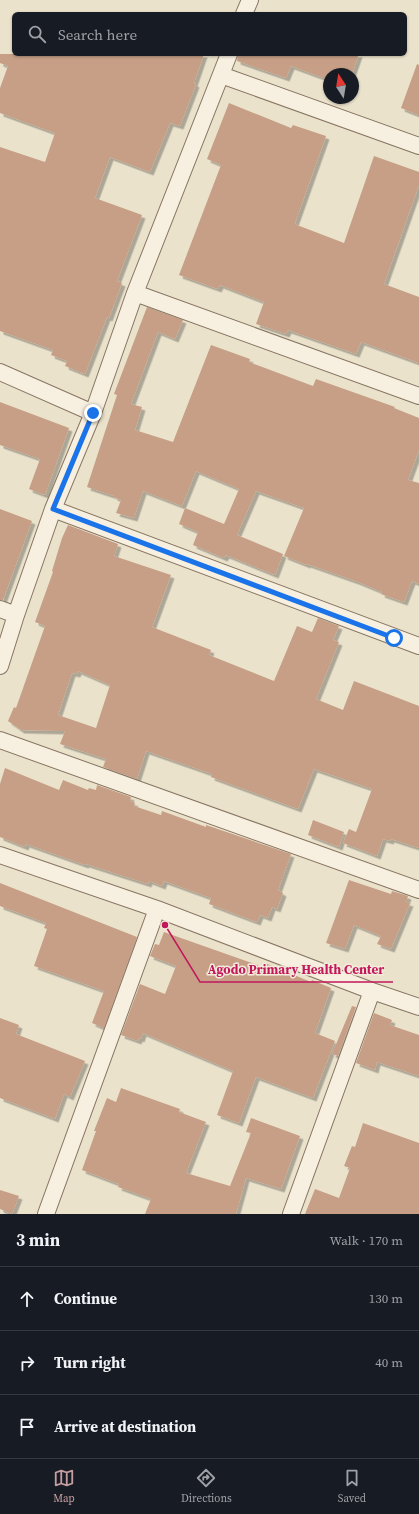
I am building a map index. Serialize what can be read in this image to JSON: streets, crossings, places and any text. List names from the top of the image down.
{
  "places": ["Agodo Primary Health Center"],
  "north": "top",
  "page": {
    "search": "Search here",
    "heading": ["3 min", "Walk · 170 m"],
    "list": [
      ["Continue", "130 m"],
      ["Turn right", "40 m"],
      "Arrive at destination"
    ],
    "nav": ["Map", "Directions", "Saved"]
  }
}
